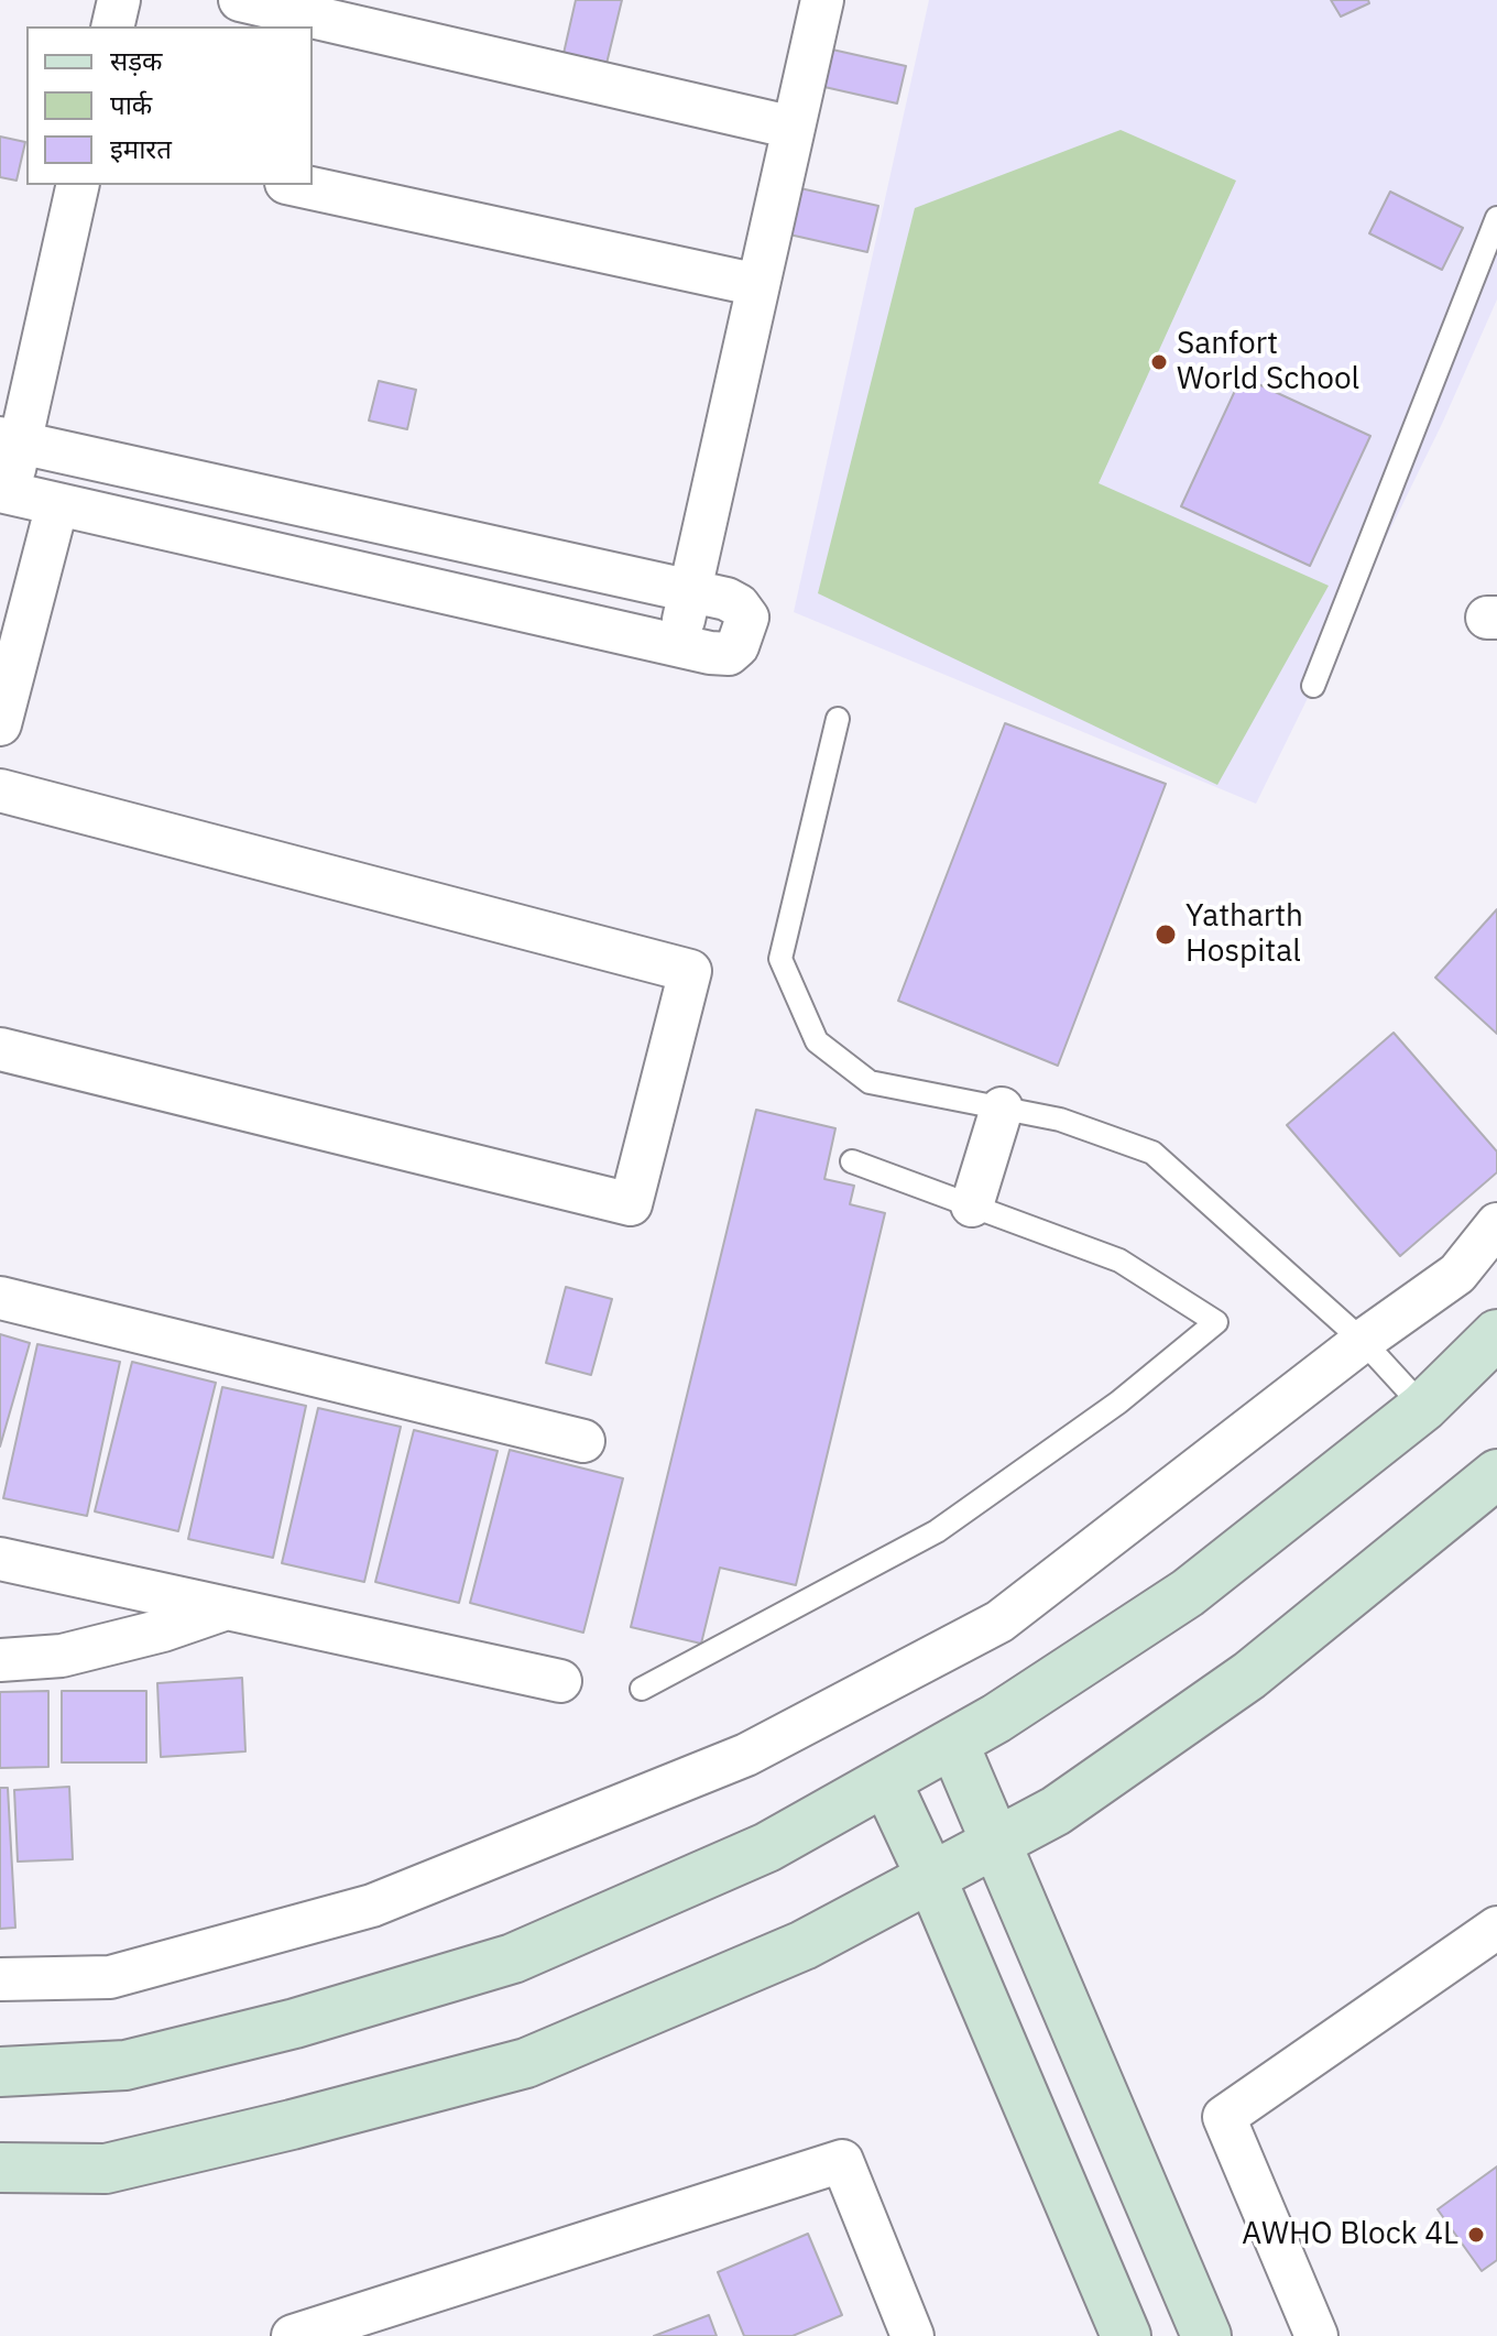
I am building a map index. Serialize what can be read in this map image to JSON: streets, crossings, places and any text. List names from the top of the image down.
{
  "places": ["Sanfort World School", "Yatharth Hospital", "AWHO Block 4L"],
  "legend": ["सड़क", "पार्क", "इमारत"]
}
